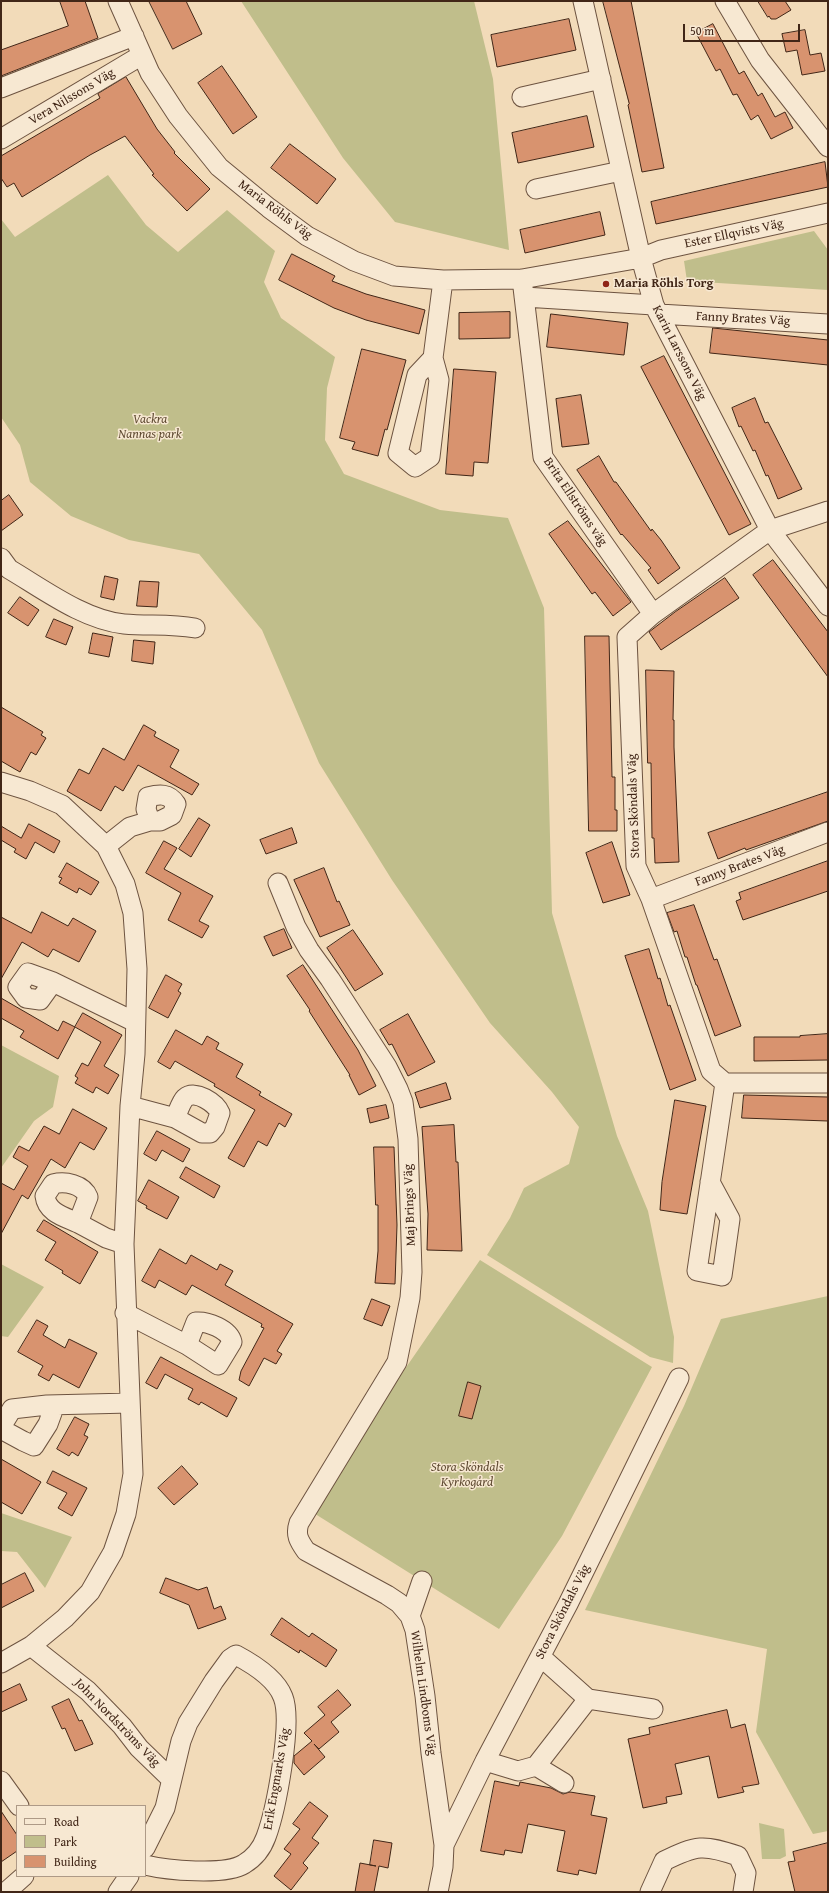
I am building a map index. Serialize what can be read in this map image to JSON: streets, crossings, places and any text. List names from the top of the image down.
{
  "streets": {
    "street": [
      "Vera Nilssons Väg",
      "Maria Röhls Väg",
      "Ester Ellqvists Väg",
      "Fanny Brates Väg",
      "Karin Larssons Väg",
      "Brita Ellströms väg",
      "Stora Sköndals Väg",
      "Maj Brings Väg",
      "Wilhelm Lindboms Väg",
      "John Nordströms Väg",
      "Erik Engmarks Väg"
    ]
  },
  "crossings": [
    ["Vera Nilssons Väg", "Maria Röhls Väg"],
    ["Maria Röhls Väg", "Brita Ellströms väg"],
    ["Ester Ellqvists Väg", "Karin Larssons Väg"],
    ["Fanny Brates Väg", "Karin Larssons Väg"],
    ["Fanny Brates Väg", "Stora Sköndals Väg"],
    ["Karin Larssons Väg", "Stora Sköndals Väg"],
    ["Brita Ellströms väg", "Stora Sköndals Väg"],
    ["Stora Sköndals Väg", "Wilhelm Lindboms Väg"],
    ["Maj Brings Väg", "Wilhelm Lindboms Väg"],
    ["John Nordströms Väg", "Erik Engmarks Väg"]
  ],
  "parks": ["Vackra Nannas park", "Stora Sköndals Kyrkogård"],
  "places": ["Maria Röhls Torg"],
  "legend": ["Road", "Park", "Building"],
  "scale_bar": "50 m"
}
